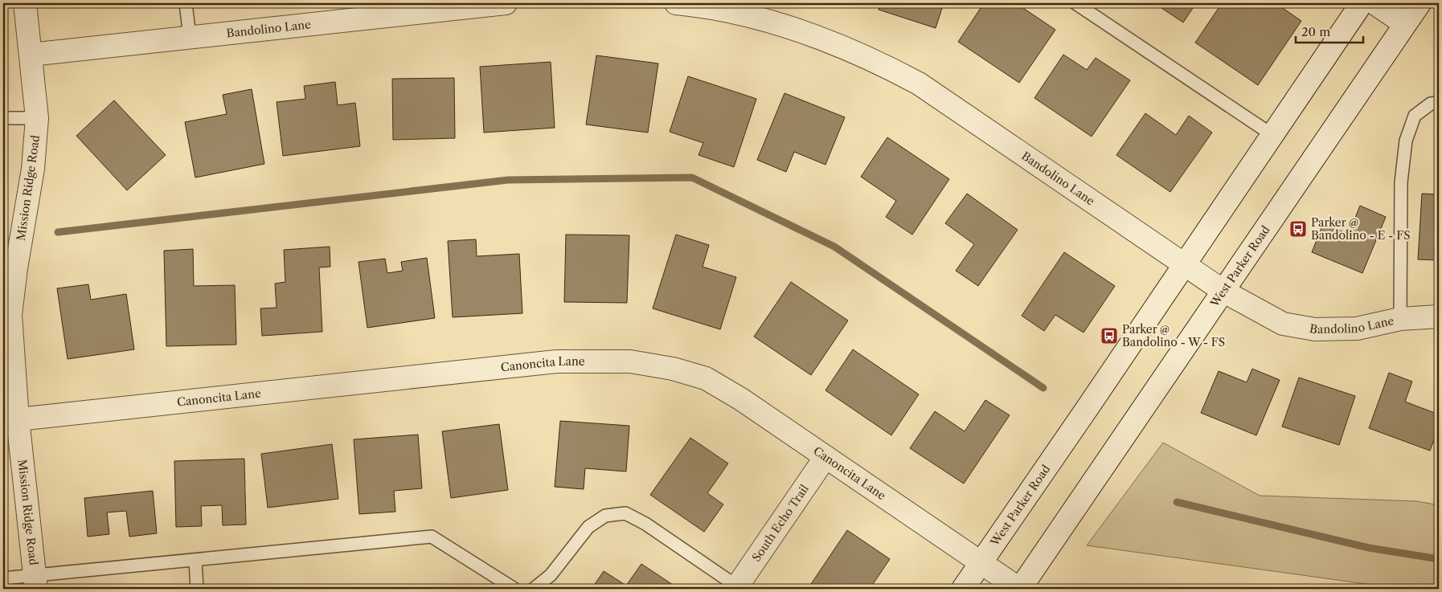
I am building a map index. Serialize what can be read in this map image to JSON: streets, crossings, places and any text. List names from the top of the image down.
{
  "streets": {
    "street": [
      "Bandolino Lane",
      "Mission Ridge Road",
      "West Parker Road",
      "Canoncita Lane",
      "South Echo Trail"
    ]
  },
  "crossings": [
    ["Bandolino Lane", "Mission Ridge Road"],
    ["Bandolino Lane", "West Parker Road"],
    ["Mission Ridge Road", "Canoncita Lane"],
    ["West Parker Road", "Canoncita Lane"],
    ["Canoncita Lane", "South Echo Trail"]
  ],
  "places": {
    "bus stop": ["Parker @ Bandolino - E - FS", "Parker @ Bandolino - W - FS"]
  },
  "scale_bar": "20 m"
}
